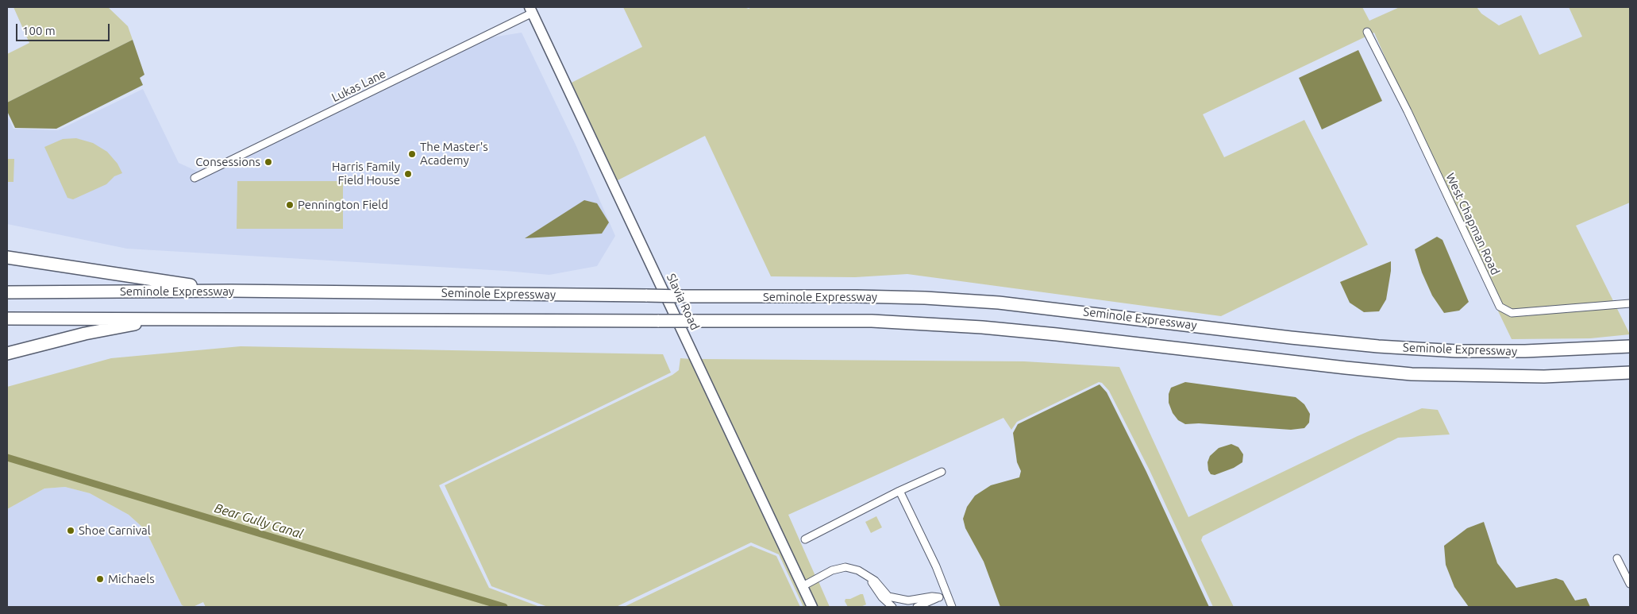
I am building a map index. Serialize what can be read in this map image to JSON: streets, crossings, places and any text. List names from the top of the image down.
{
  "streets": {
    "highway": ["Seminole Expressway"],
    "street": ["Lukas Lane", "West Chapman Road", "Slavia Road"]
  },
  "crossings": [
    ["Lukas Lane", "Slavia Road"]
  ],
  "water": ["Bear Gully Canal"],
  "places": [
    "The Master's Academy",
    "Consessions",
    "Harris Family Field House",
    "Pennington Field",
    "Shoe Carnival",
    "Michaels"
  ],
  "scale_bar": "100 m"
}
